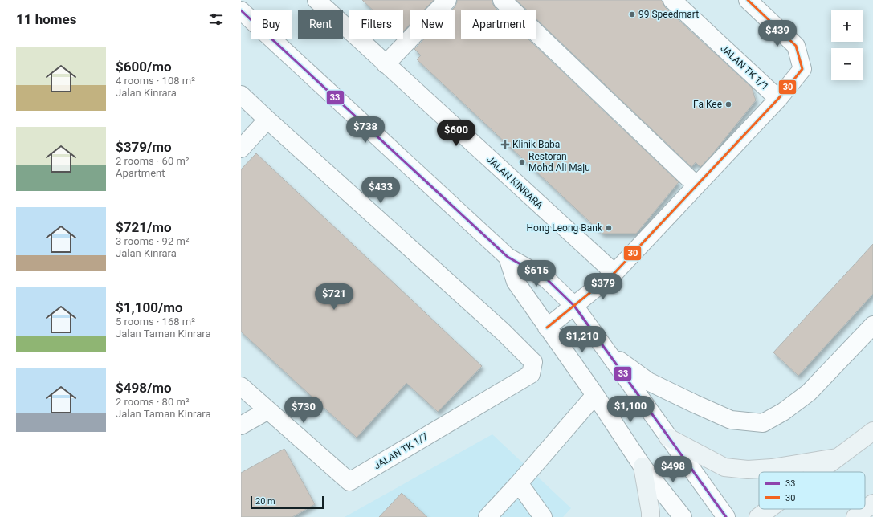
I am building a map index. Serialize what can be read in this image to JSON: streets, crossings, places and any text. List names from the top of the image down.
{
  "streets": {
    "street": ["JALAN TK 1/1", "JALAN KINRARA", "JALAN TK 1/7"]
  },
  "places": {
    "other": [
      "99 Speedmart",
      "Fa Kee",
      "Restoran Mohd Ali Maju",
      "Hong Leong Bank"
    ],
    "health": ["Klinik Baba"]
  },
  "lines": ["transit line 30", "transit line 33"],
  "legend": ["33", "30"],
  "scale_bar": "20 m",
  "page": {
    "heading": "11 homes",
    "map_buttons": ["+", "−"],
    "chip": [
      "Buy",
      "Rent",
      "Filters",
      "New",
      "Apartment"
    ],
    "price": [
      "$439",
      "$738",
      "$600",
      "$433",
      "$615",
      "$379",
      "$721",
      "$1,210",
      "$1,100",
      "$730",
      "$498"
    ],
    "list": [
      {
        "name": "$600/mo",
        "note": "4 rooms · 108 m² · Jalan Kinrara"
      },
      {
        "name": "$379/mo",
        "note": "2 rooms · 60 m² · Apartment"
      },
      {
        "name": "$721/mo",
        "note": "3 rooms · 92 m² · Jalan Kinrara"
      },
      {
        "name": "$1,100/mo",
        "note": "5 rooms · 168 m² · Jalan Taman Kinrara"
      },
      {
        "name": "$498/mo",
        "note": "2 rooms · 80 m² · Jalan Taman Kinrara"
      }
    ],
    "scale": "20 m"
  }
}
